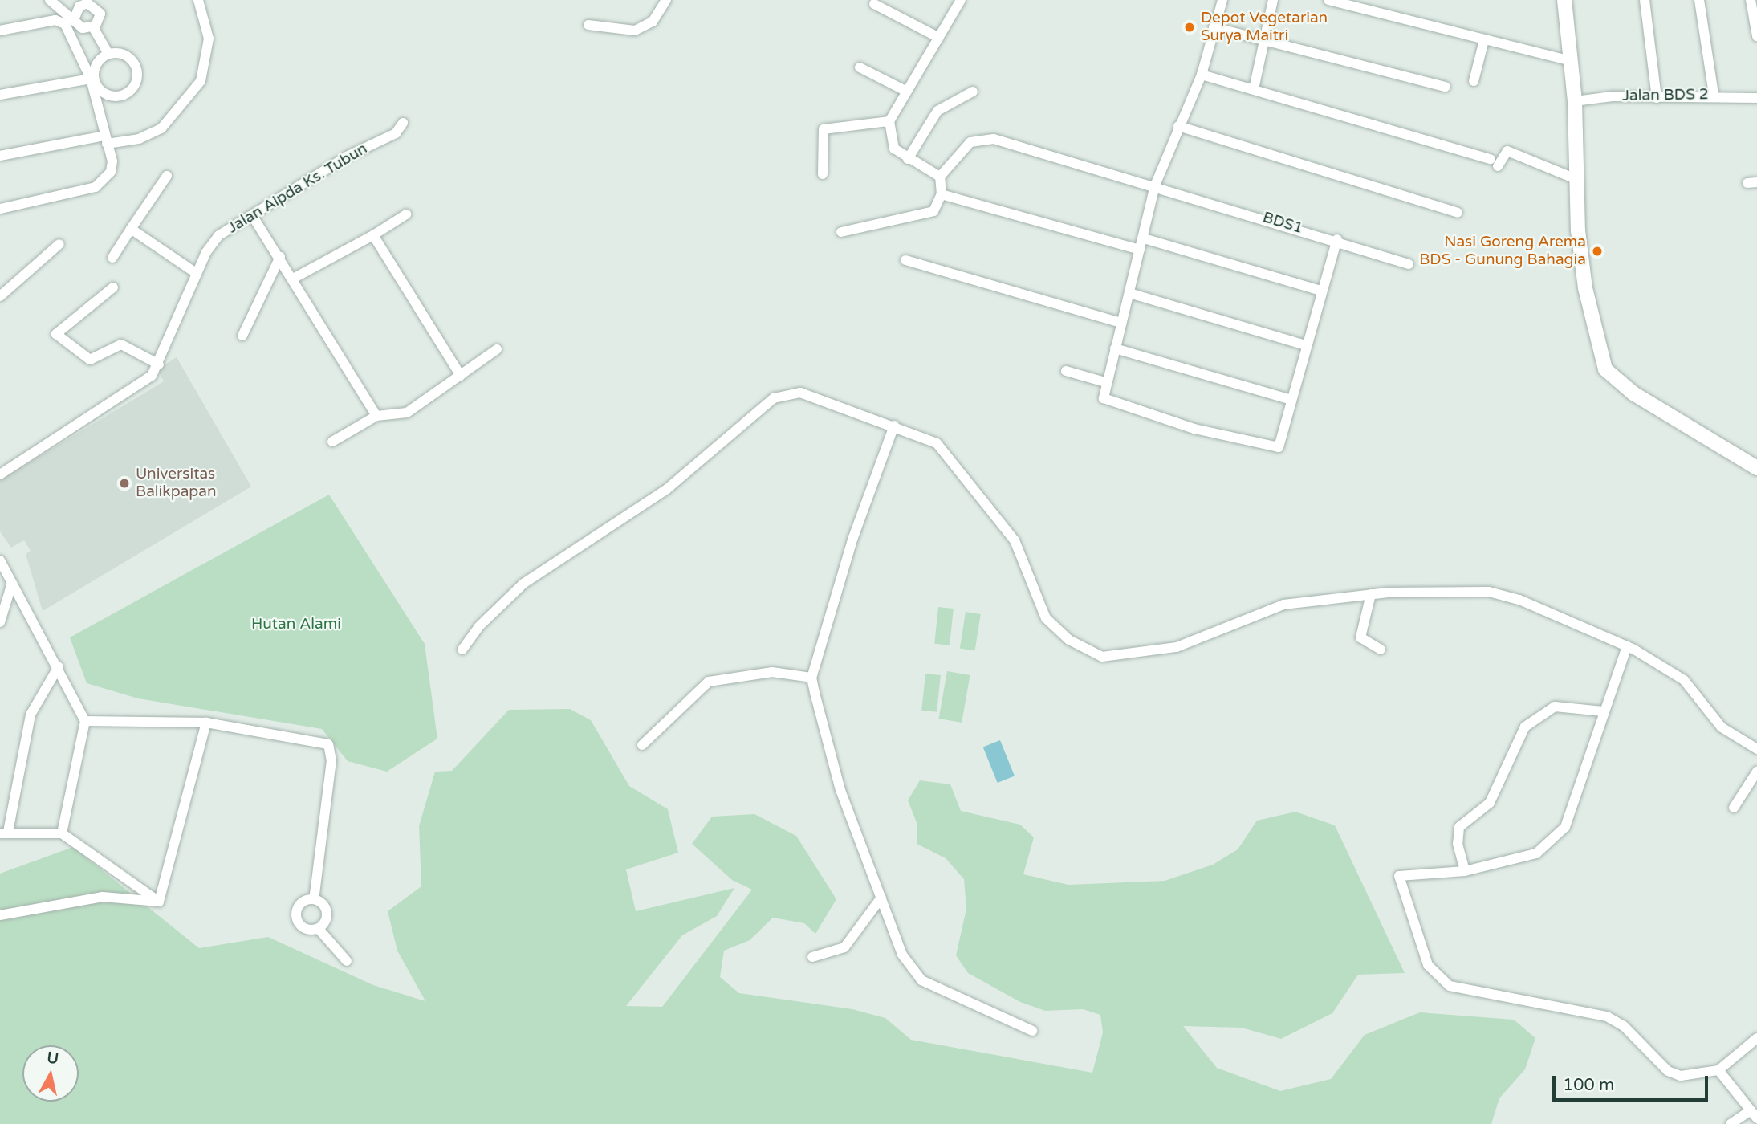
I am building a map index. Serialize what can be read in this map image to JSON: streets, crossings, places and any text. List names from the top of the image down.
{
  "streets": {
    "street": ["Jalan BDS 2", "Jalan Aipda Ks. Tubun", "BDS1"]
  },
  "parks": ["Hutan Alami"],
  "places": ["Depot Vegetarian Surya Maitri", "Nasi Goreng Arema BDS - Gunung Bahagia", "Universitas Balikpapan"],
  "scale_bar": "100 m",
  "north": "top"
}
